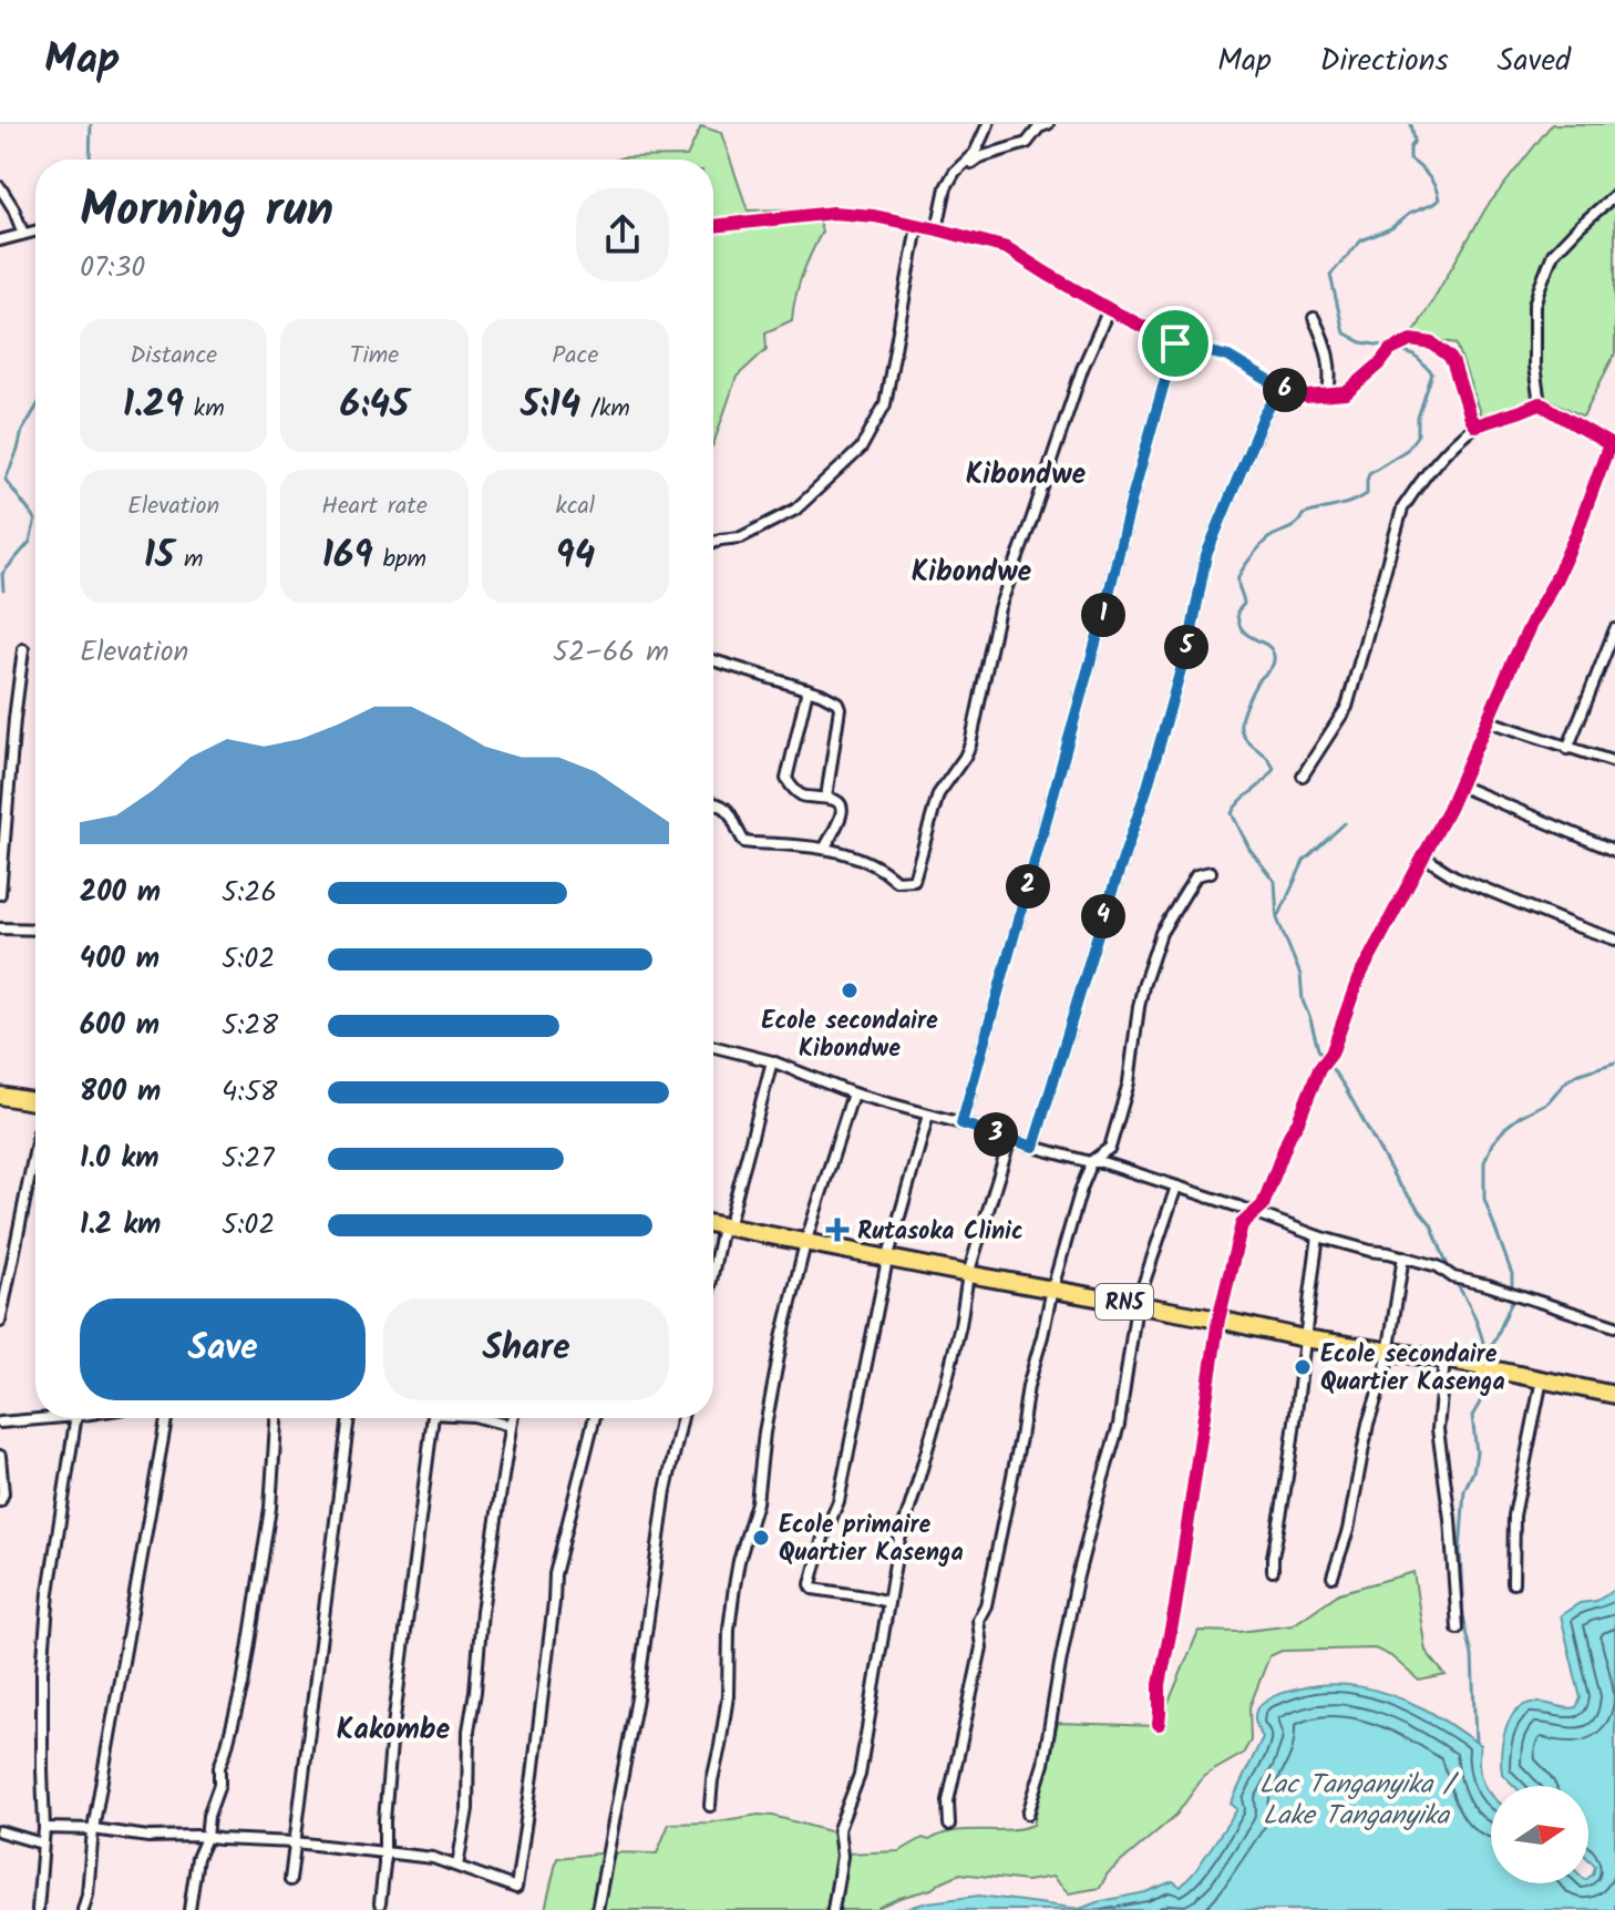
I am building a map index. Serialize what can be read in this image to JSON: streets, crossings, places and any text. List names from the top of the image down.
{
  "streets": {
    "highway": ["RN5"]
  },
  "districts": ["Kibondwe", "Kibondwe", "Kakombe"],
  "water": ["Lac Tanganyika / Lake Tanganyika"],
  "places": {
    "other": ["Ecole secondaire Kibondwe", "Ecole secondaire Quartier Kasenga", "Ecole primaire Quartier Kasenga"],
    "health": ["Rutasoka Clinic"]
  },
  "north": "right",
  "page": {
    "header": "Map",
    "nav": ["Map", "Directions", "Saved"],
    "heading": ["Morning run", "07:30"],
    "stats": [
      ["Distance", "1.29 km"],
      ["Time", "6:45"],
      ["Pace", "5:14 /km"],
      ["Elevation", "15 m"],
      ["Heart rate", "169 bpm"],
      ["kcal", "94"]
    ],
    "pins": [
      "6",
      "1",
      "5",
      "2",
      "4",
      "3"
    ],
    "chart": ["Elevation", "52–66 m"],
    "list": [
      {
        "name": "200 m",
        "note": "5:26"
      },
      {
        "name": "400 m",
        "note": "5:02"
      },
      {
        "name": "600 m",
        "note": "5:28"
      },
      {
        "name": "800 m",
        "note": "4:58"
      },
      {
        "name": "1.0 km",
        "note": "5:27"
      },
      {
        "name": "1.2 km",
        "note": "5:02"
      }
    ],
    "buttons": ["Save", "Share"]
  }
}
